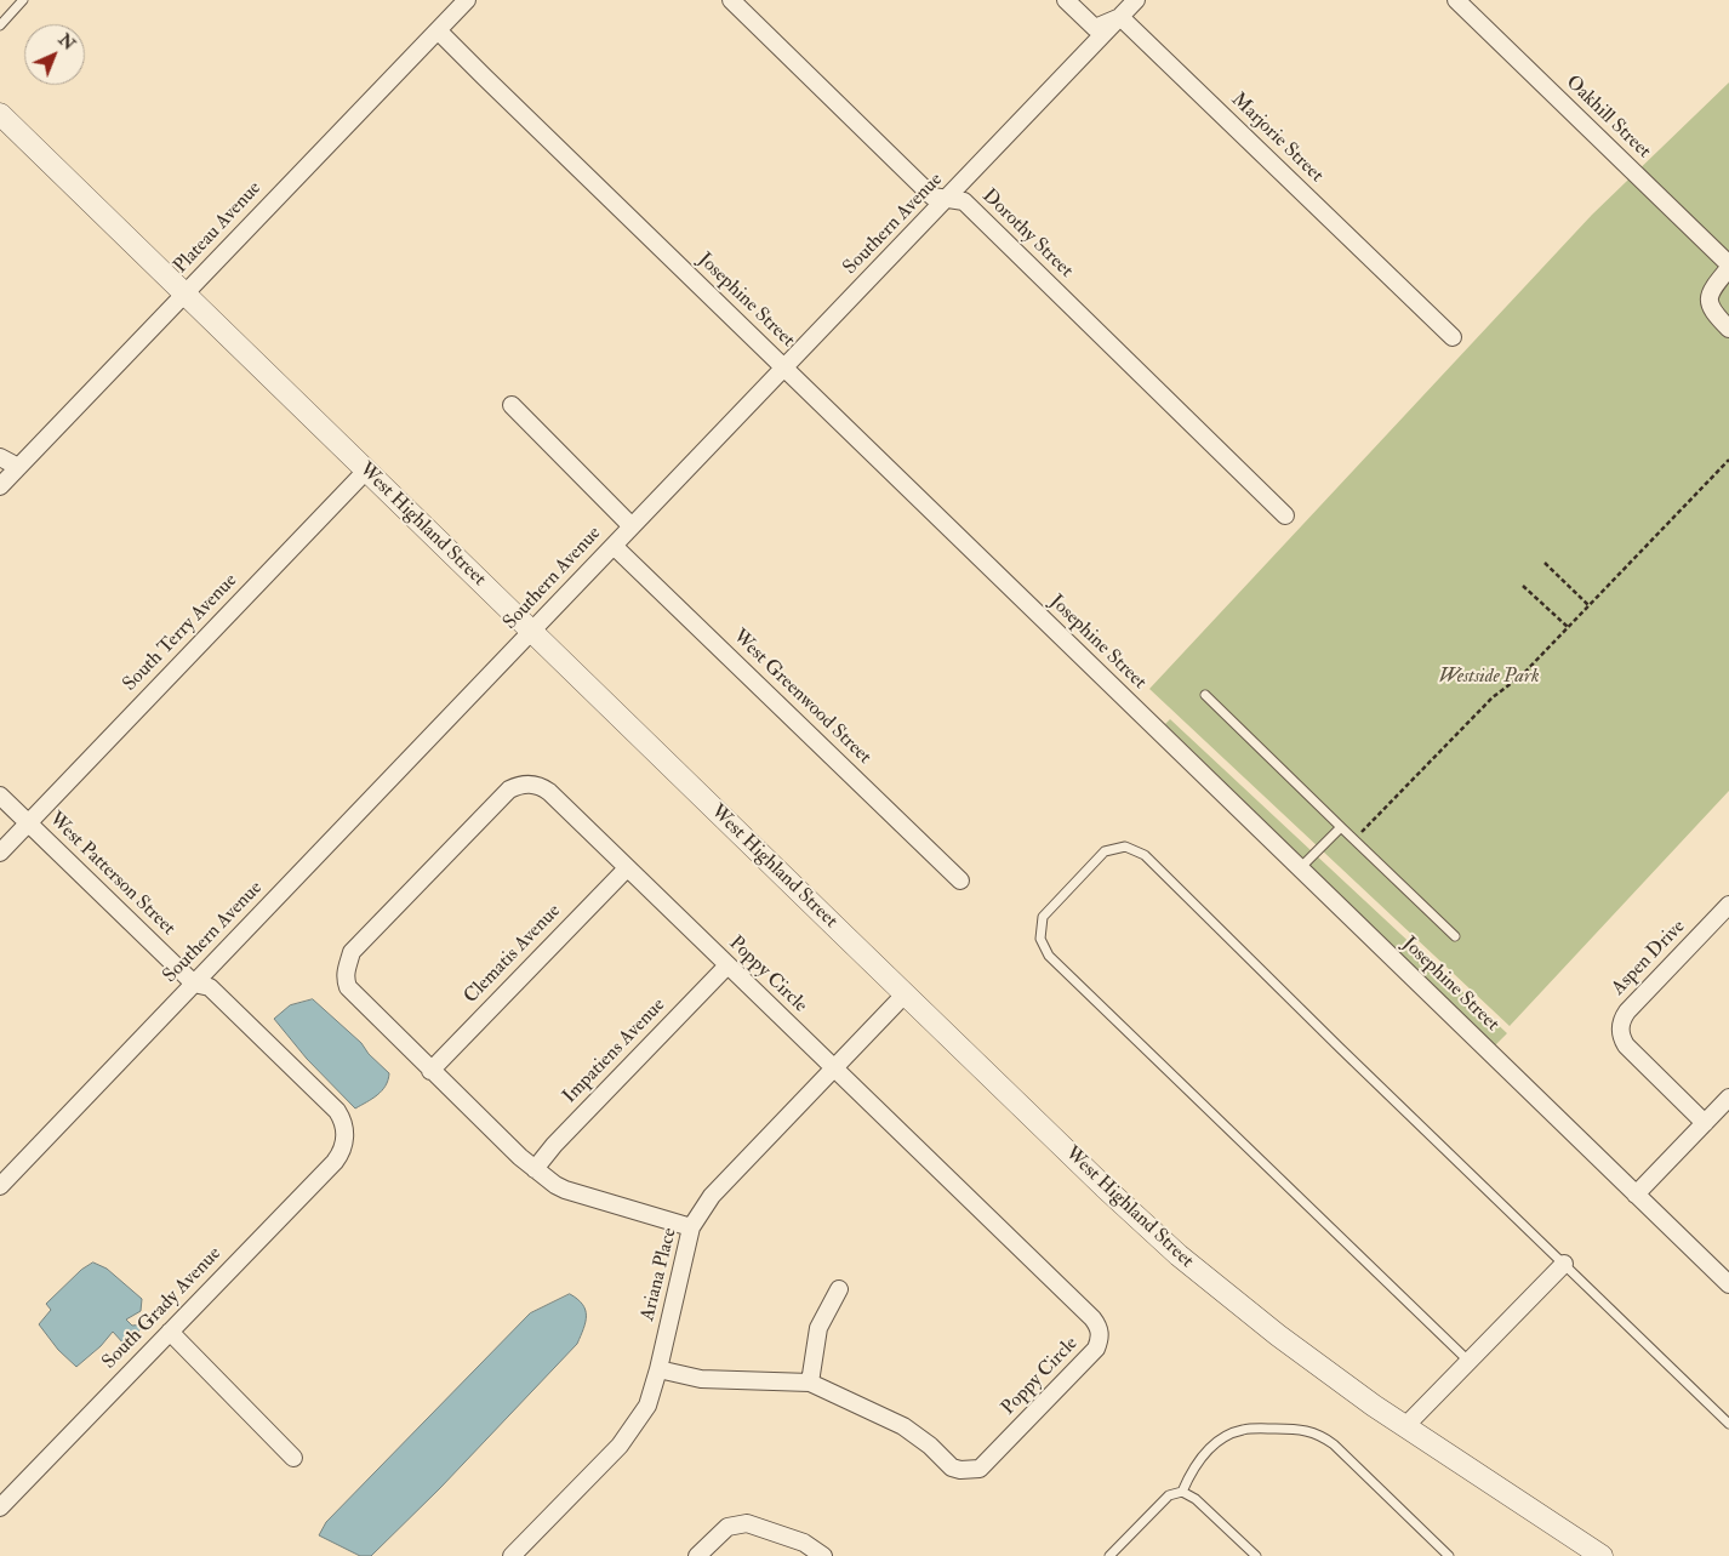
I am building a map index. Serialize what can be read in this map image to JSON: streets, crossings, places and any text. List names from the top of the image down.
{
  "streets": {
    "street": [
      "Oakhill Street",
      "Marjorie Street",
      "Southern Avenue",
      "Plateau Avenue",
      "Dorothy Street",
      "Josephine Street",
      "West Highland Street",
      "South Terry Avenue",
      "West Greenwood Street",
      "West Patterson Street",
      "Clematis Avenue",
      "Aspen Drive",
      "Poppy Circle",
      "Impatiens Avenue",
      "Ariana Place",
      "South Grady Avenue"
    ]
  },
  "crossings": [
    ["Marjorie Street", "Southern Avenue"],
    ["Southern Avenue", "Dorothy Street"],
    ["Southern Avenue", "Josephine Street"],
    ["Southern Avenue", "West Highland Street"],
    ["Southern Avenue", "West Greenwood Street"],
    ["Southern Avenue", "West Patterson Street"],
    ["Plateau Avenue", "Josephine Street"],
    ["Plateau Avenue", "West Highland Street"],
    ["West Highland Street", "South Terry Avenue"],
    ["West Highland Street", "Ariana Place"],
    ["South Terry Avenue", "West Patterson Street"],
    ["West Patterson Street", "South Grady Avenue"],
    ["Clematis Avenue", "Poppy Circle"],
    ["Poppy Circle", "Impatiens Avenue"],
    ["Poppy Circle", "Ariana Place"]
  ],
  "parks": ["Westside Park"],
  "north": "top right"
}
